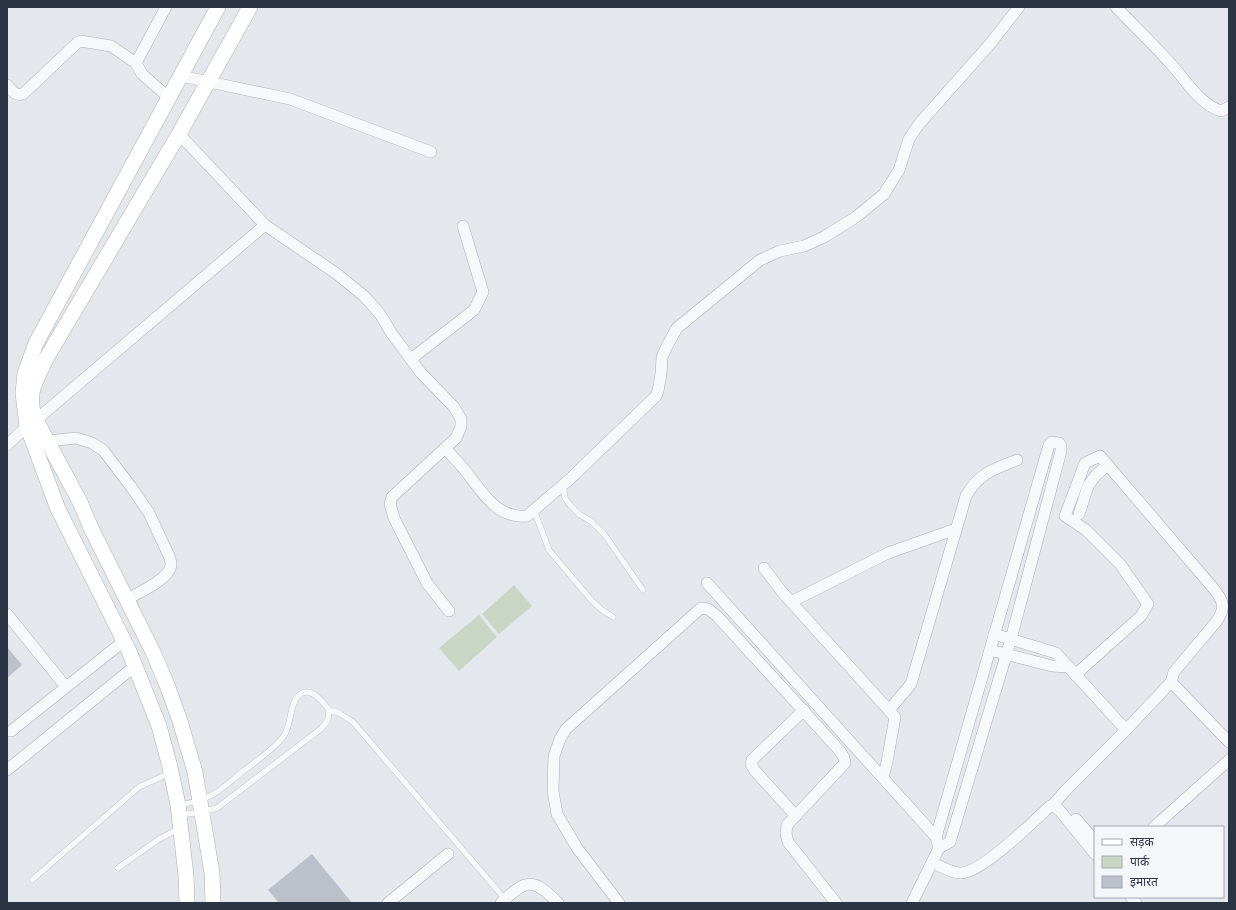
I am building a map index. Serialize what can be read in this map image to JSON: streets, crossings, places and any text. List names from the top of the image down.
{
  "legend": ["सड़क", "पार्क", "इमारत"]
}
